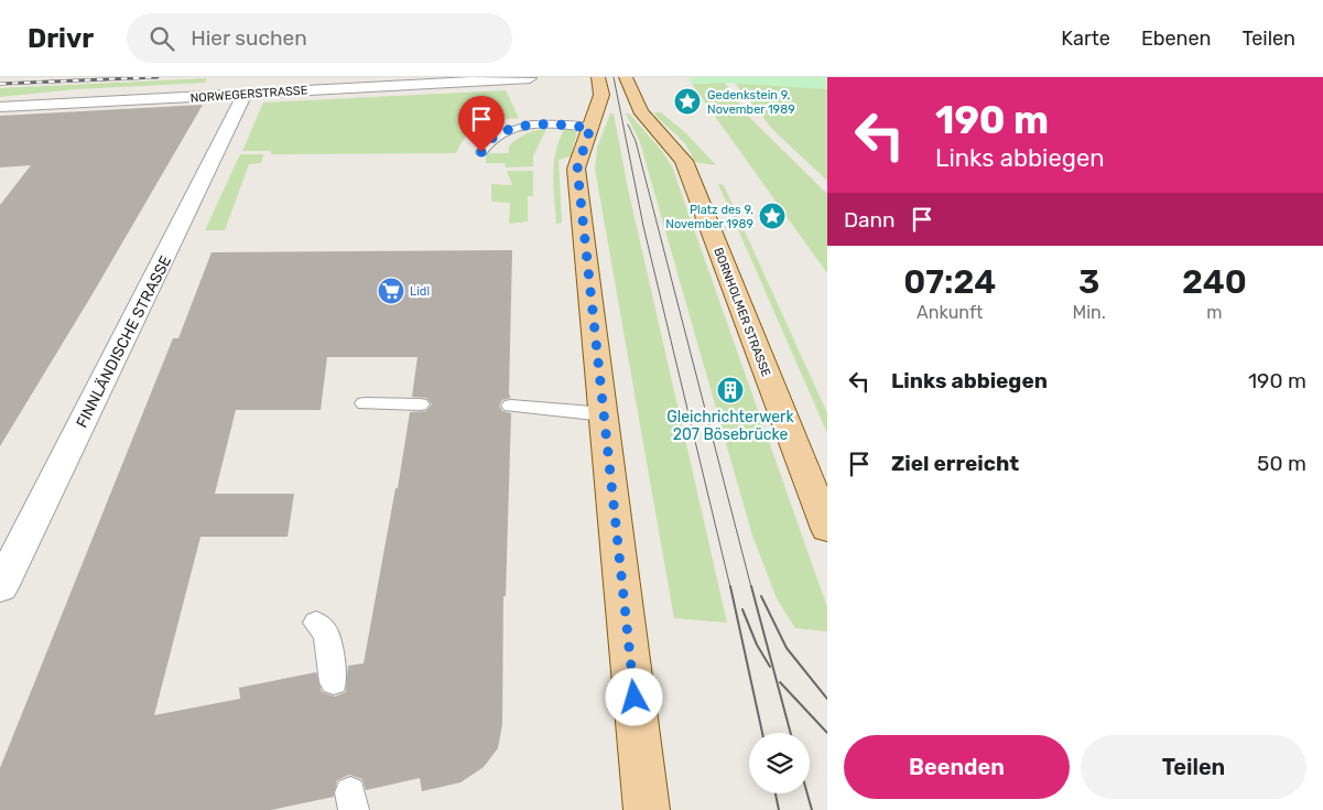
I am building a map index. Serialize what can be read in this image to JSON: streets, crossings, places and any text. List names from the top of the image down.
{
  "streets": {
    "main road": ["BORNHOLMER STRASSE"],
    "street": ["NORWEGERSTRASSE", "FINNLÄNDISCHE STRASSE"]
  },
  "crossings": [
    ["NORWEGERSTRASSE", "FINNLÄNDISCHE STRASSE"]
  ],
  "places": {
    "place": ["Gedenkstein 9. November 1989", "Platz des 9. November 1989"],
    "supermarket": ["Lidl"],
    "building": ["Gleichrichterwerk 207 Bösebrücke"]
  },
  "page": {
    "header": "Drivr",
    "search": "Hier suchen",
    "nav": ["Karte", "Ebenen", "Teilen"],
    "turn": ["190 m", "Links abbiegen"],
    "then": "Dann",
    "eta": [
      "07:24",
      "Ankunft",
      "3",
      "Min.",
      "240",
      "m"
    ],
    "list": [
      {
        "name": "Links abbiegen",
        "value": "190 m"
      },
      {
        "name": "Ziel erreicht",
        "value": "50 m"
      }
    ],
    "buttons": ["Beenden", "Teilen"]
  }
}
